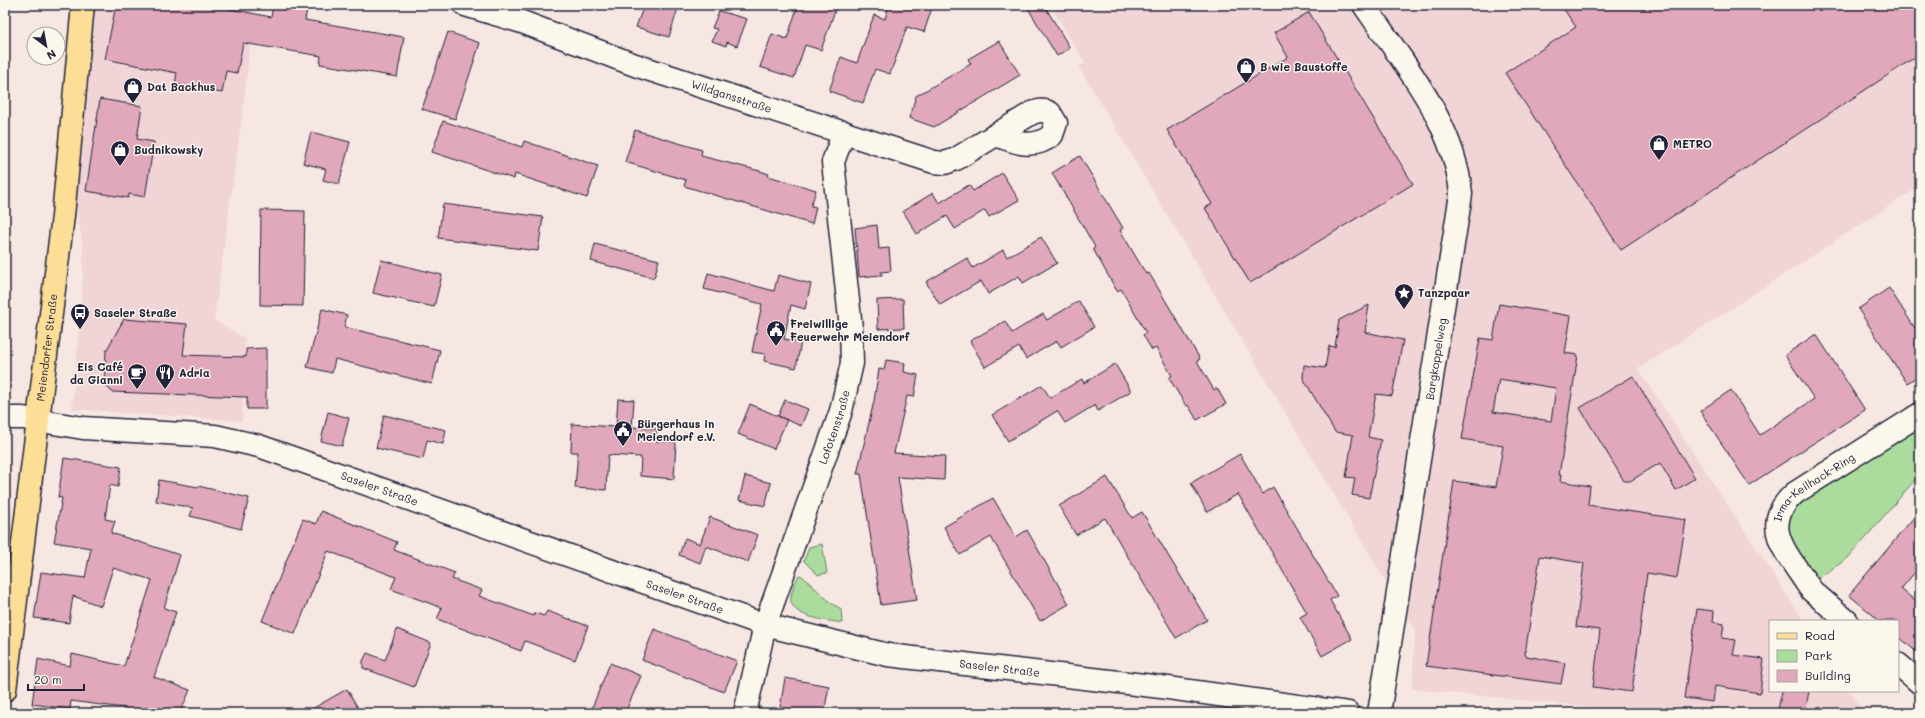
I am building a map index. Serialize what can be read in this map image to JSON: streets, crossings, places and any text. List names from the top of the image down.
{
  "streets": {
    "main road": ["Meiendorfer Straße"],
    "street": [
      "Wildgansstraße",
      "Bargkoppelweg",
      "Lofotenstraße",
      "Saseler Straße",
      "Irma-Keilhack-Ring"
    ]
  },
  "crossings": [
    ["Wildgansstraße", "Lofotenstraße"],
    ["Meiendorfer Straße", "Saseler Straße"],
    ["Lofotenstraße", "Saseler Straße"]
  ],
  "places": {
    "shop": [
      "B wie Baustoffe",
      "Dat Backhus",
      "METRO",
      "Budnikowsky"
    ],
    "place": ["Tanzpaar"],
    "bus stop": ["Saseler Straße"],
    "public building": ["Freiwillige Feuerwehr Meiendorf", "Bürgerhaus in Meiendorf e.V."],
    "cafe": ["Eis Café da Gianni"],
    "restaurant": ["Adria"]
  },
  "legend": ["Road", "Park", "Building"],
  "scale_bar": "20 m",
  "north": "bottom right"
}
